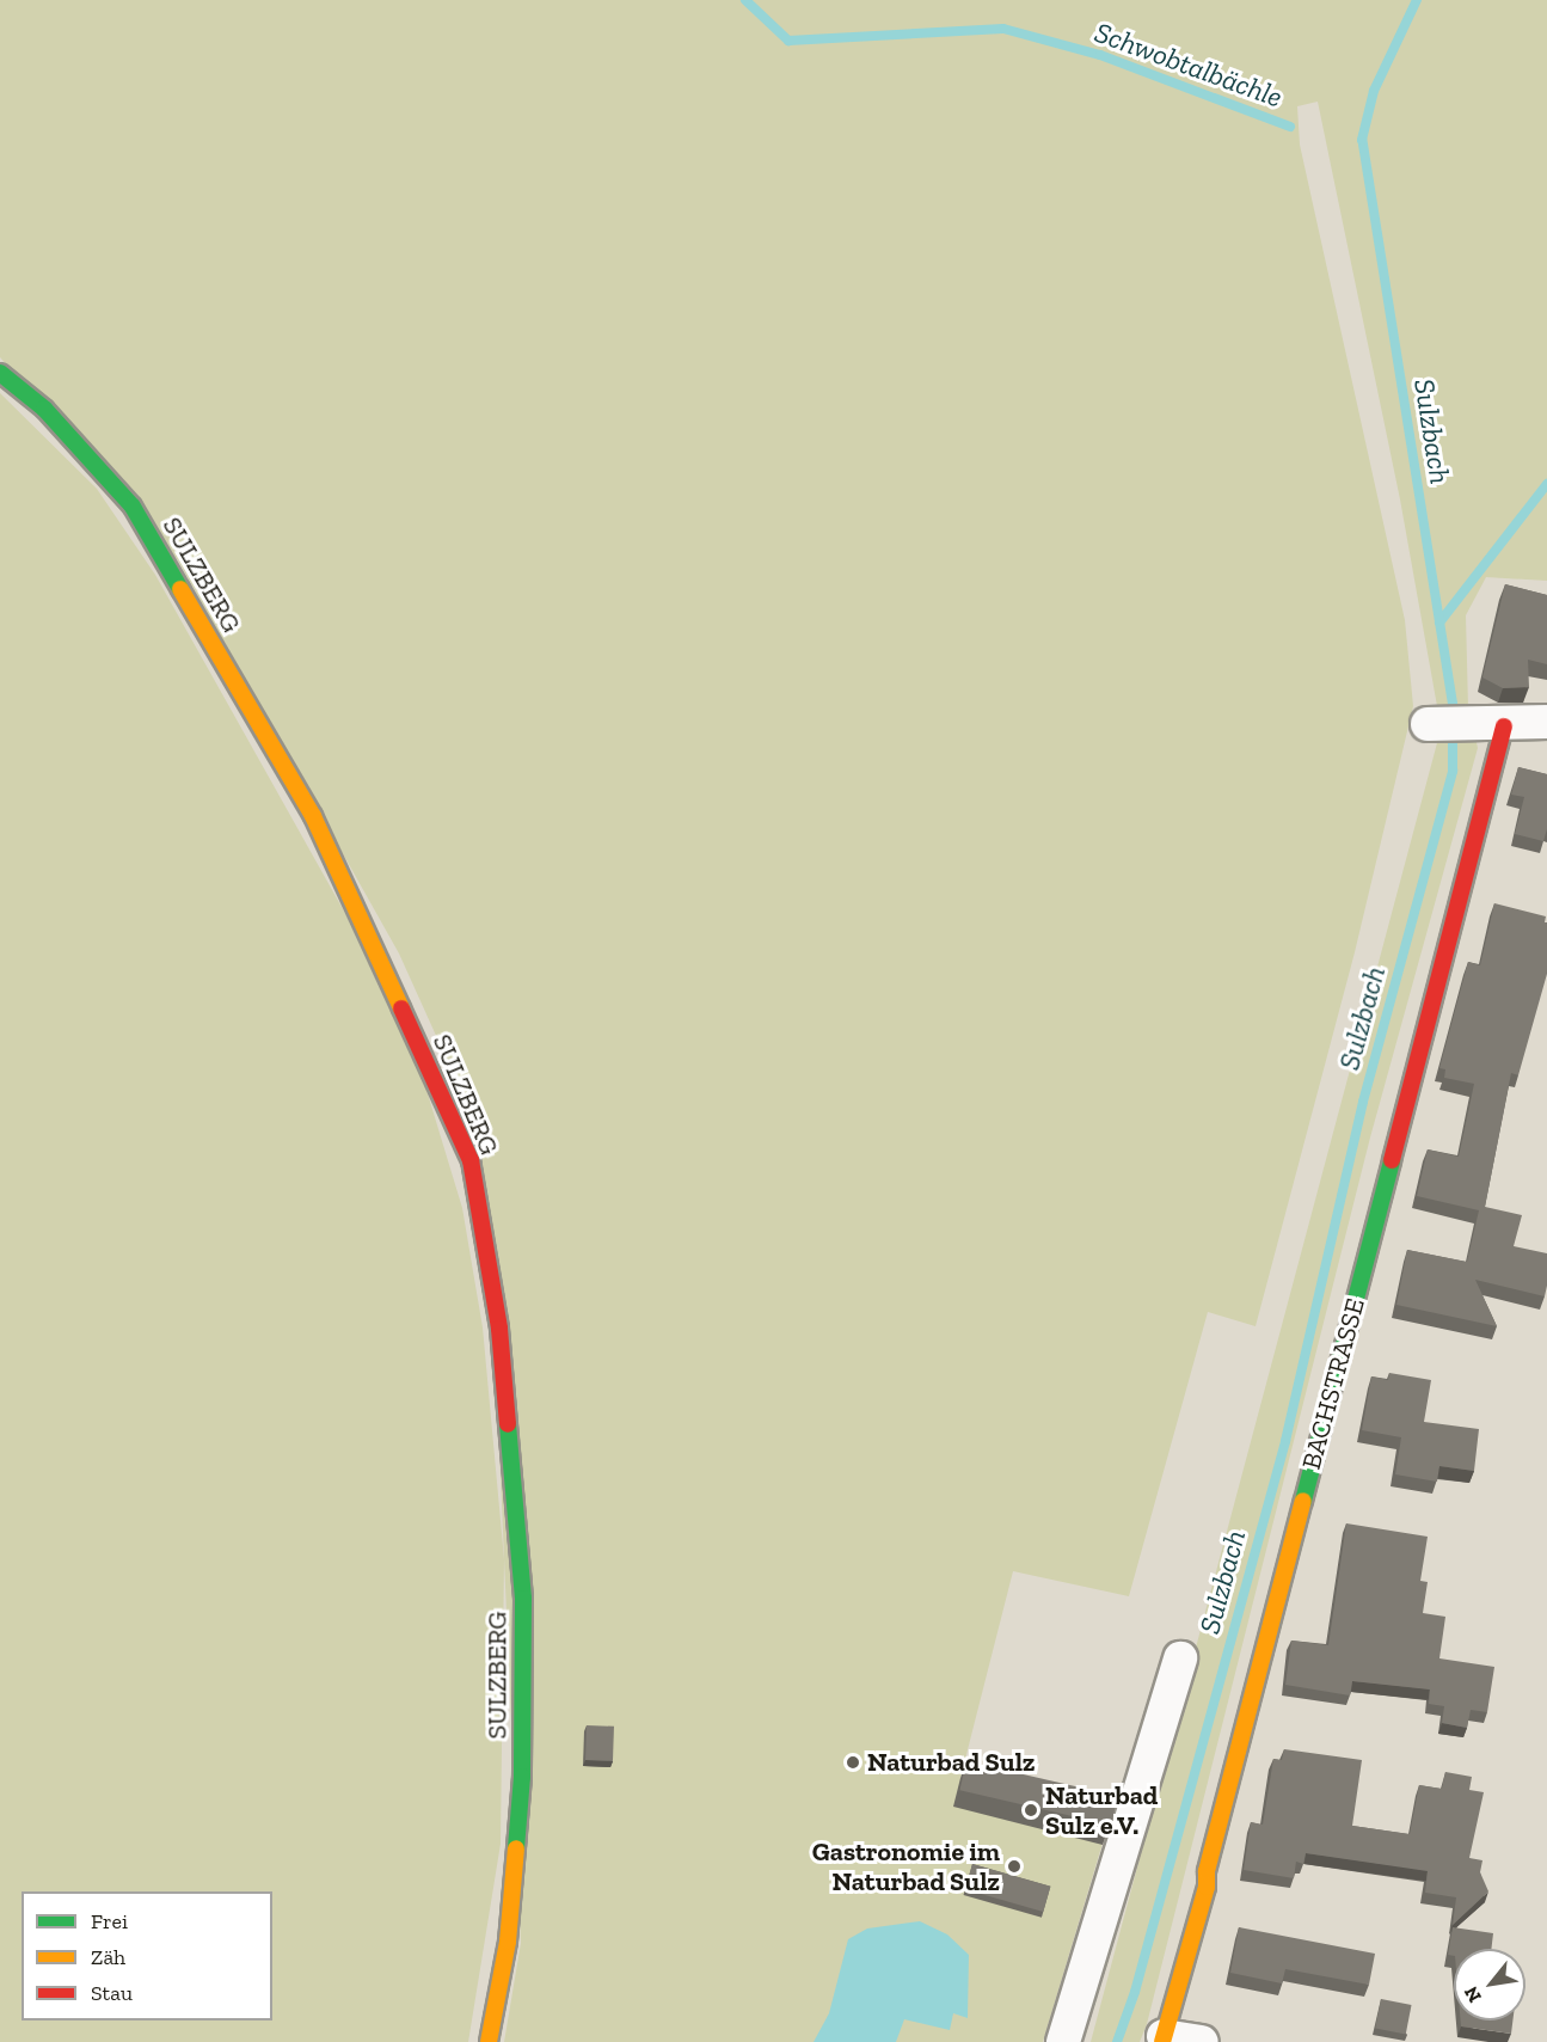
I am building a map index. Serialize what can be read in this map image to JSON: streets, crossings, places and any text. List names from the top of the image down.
{
  "streets": {
    "street": ["SULZBERG", "BACHSTRASSE"]
  },
  "water": ["Schwobtalbächle", "Sulzbach"],
  "places": ["Naturbad Sulz", "Naturbad Sulz e.V.", "Gastronomie im Naturbad Sulz"],
  "legend": ["Frei", "Zäh", "Stau"],
  "north": "bottom left"
}
